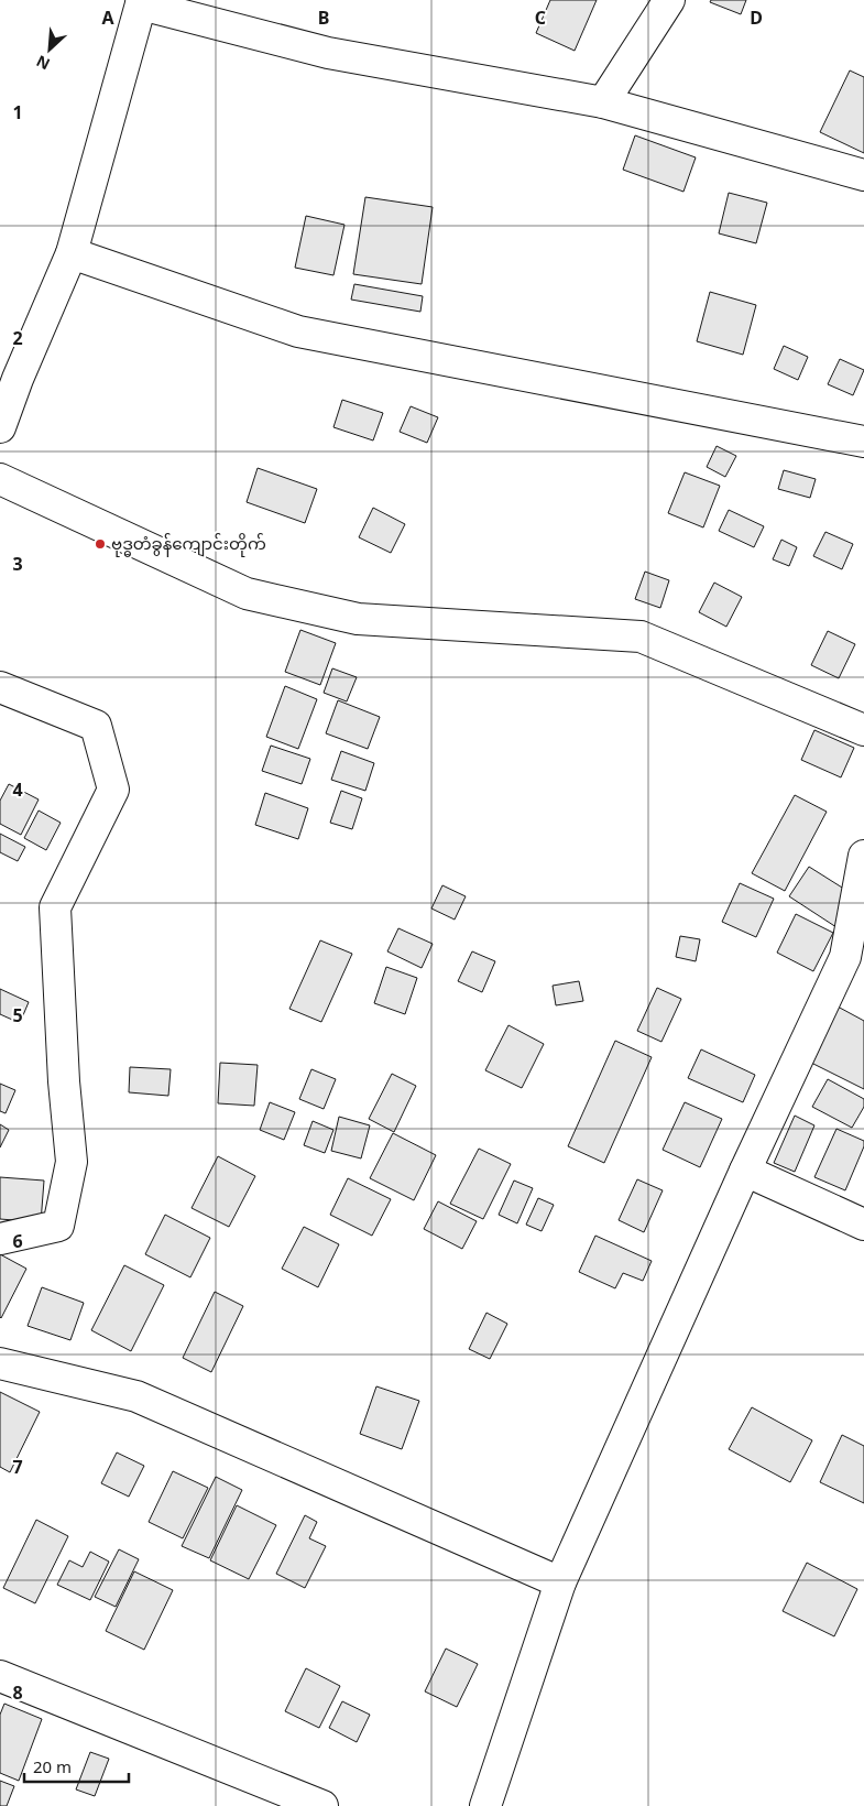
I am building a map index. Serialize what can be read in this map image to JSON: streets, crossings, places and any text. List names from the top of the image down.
{
  "places": ["ဗုဒ္ဓတံခွန်ကျောင်းတိုက်"],
  "scale_bar": "20 m",
  "north": "bottom left",
  "grid": {
    "columns": [
      "A",
      "B",
      "C",
      "D"
    ],
    "rows": [
      "1",
      "2",
      "3",
      "4",
      "5",
      "6",
      "7",
      "8"
    ]
  }
}
